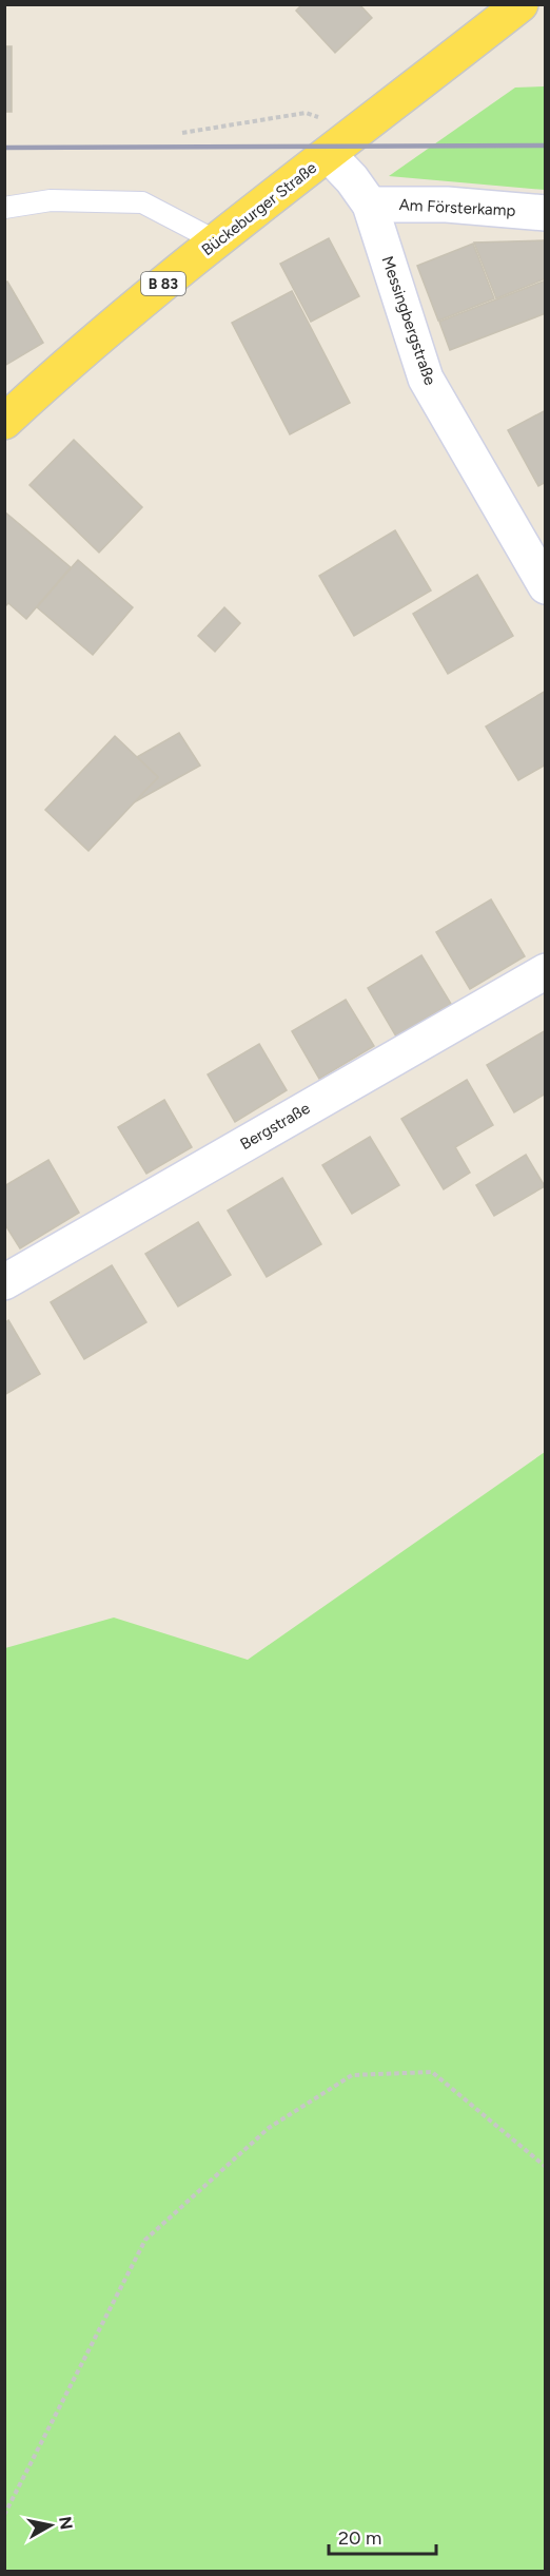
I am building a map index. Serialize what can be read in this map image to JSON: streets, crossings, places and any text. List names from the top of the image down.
{
  "streets": {
    "main road": ["Bückeburger Straße", "B 83"],
    "street": ["Am Försterkamp", "Messingbergstraße", "Bergstraße"]
  },
  "crossings": [
    ["Am Försterkamp", "Messingbergstraße"],
    ["Bückeburger Straße", "Messingbergstraße"]
  ],
  "scale_bar": "20 m",
  "north": "right"
}
